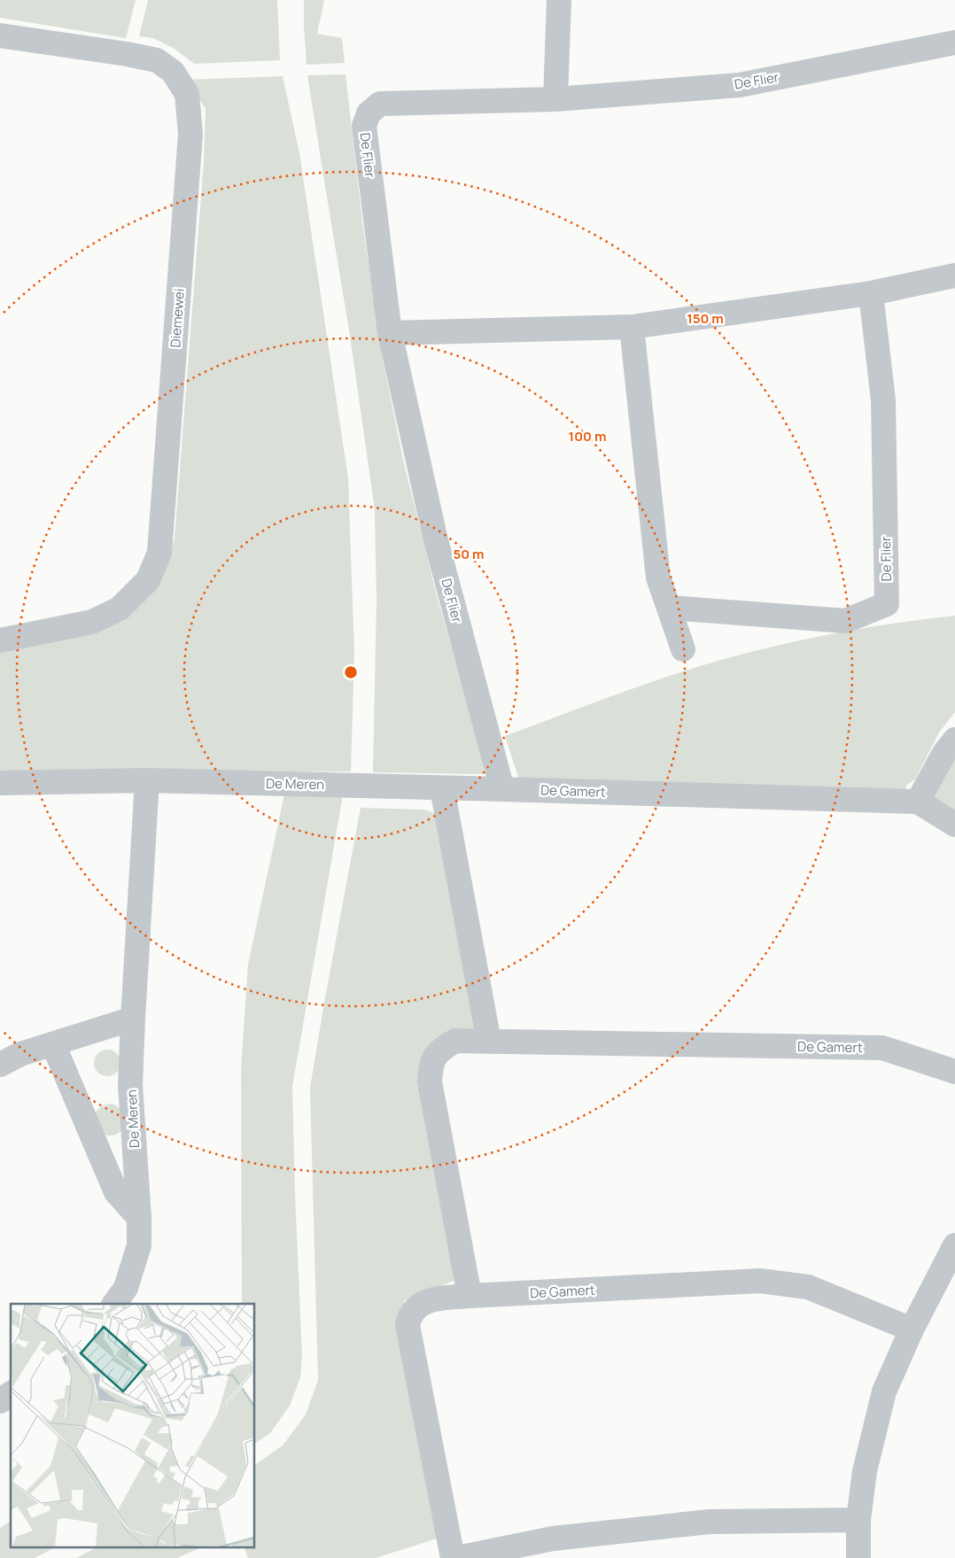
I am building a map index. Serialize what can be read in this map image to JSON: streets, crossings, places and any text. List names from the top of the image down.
{
  "streets": {
    "street": [
      "De Flier",
      "Diemewei",
      "De Meren",
      "De Gamert"
    ]
  },
  "crossings": [
    ["De Flier", "De Gamert"],
    ["De Meren", "De Gamert"]
  ],
  "rings": ["150 m", "100 m", "50 m"]
}
